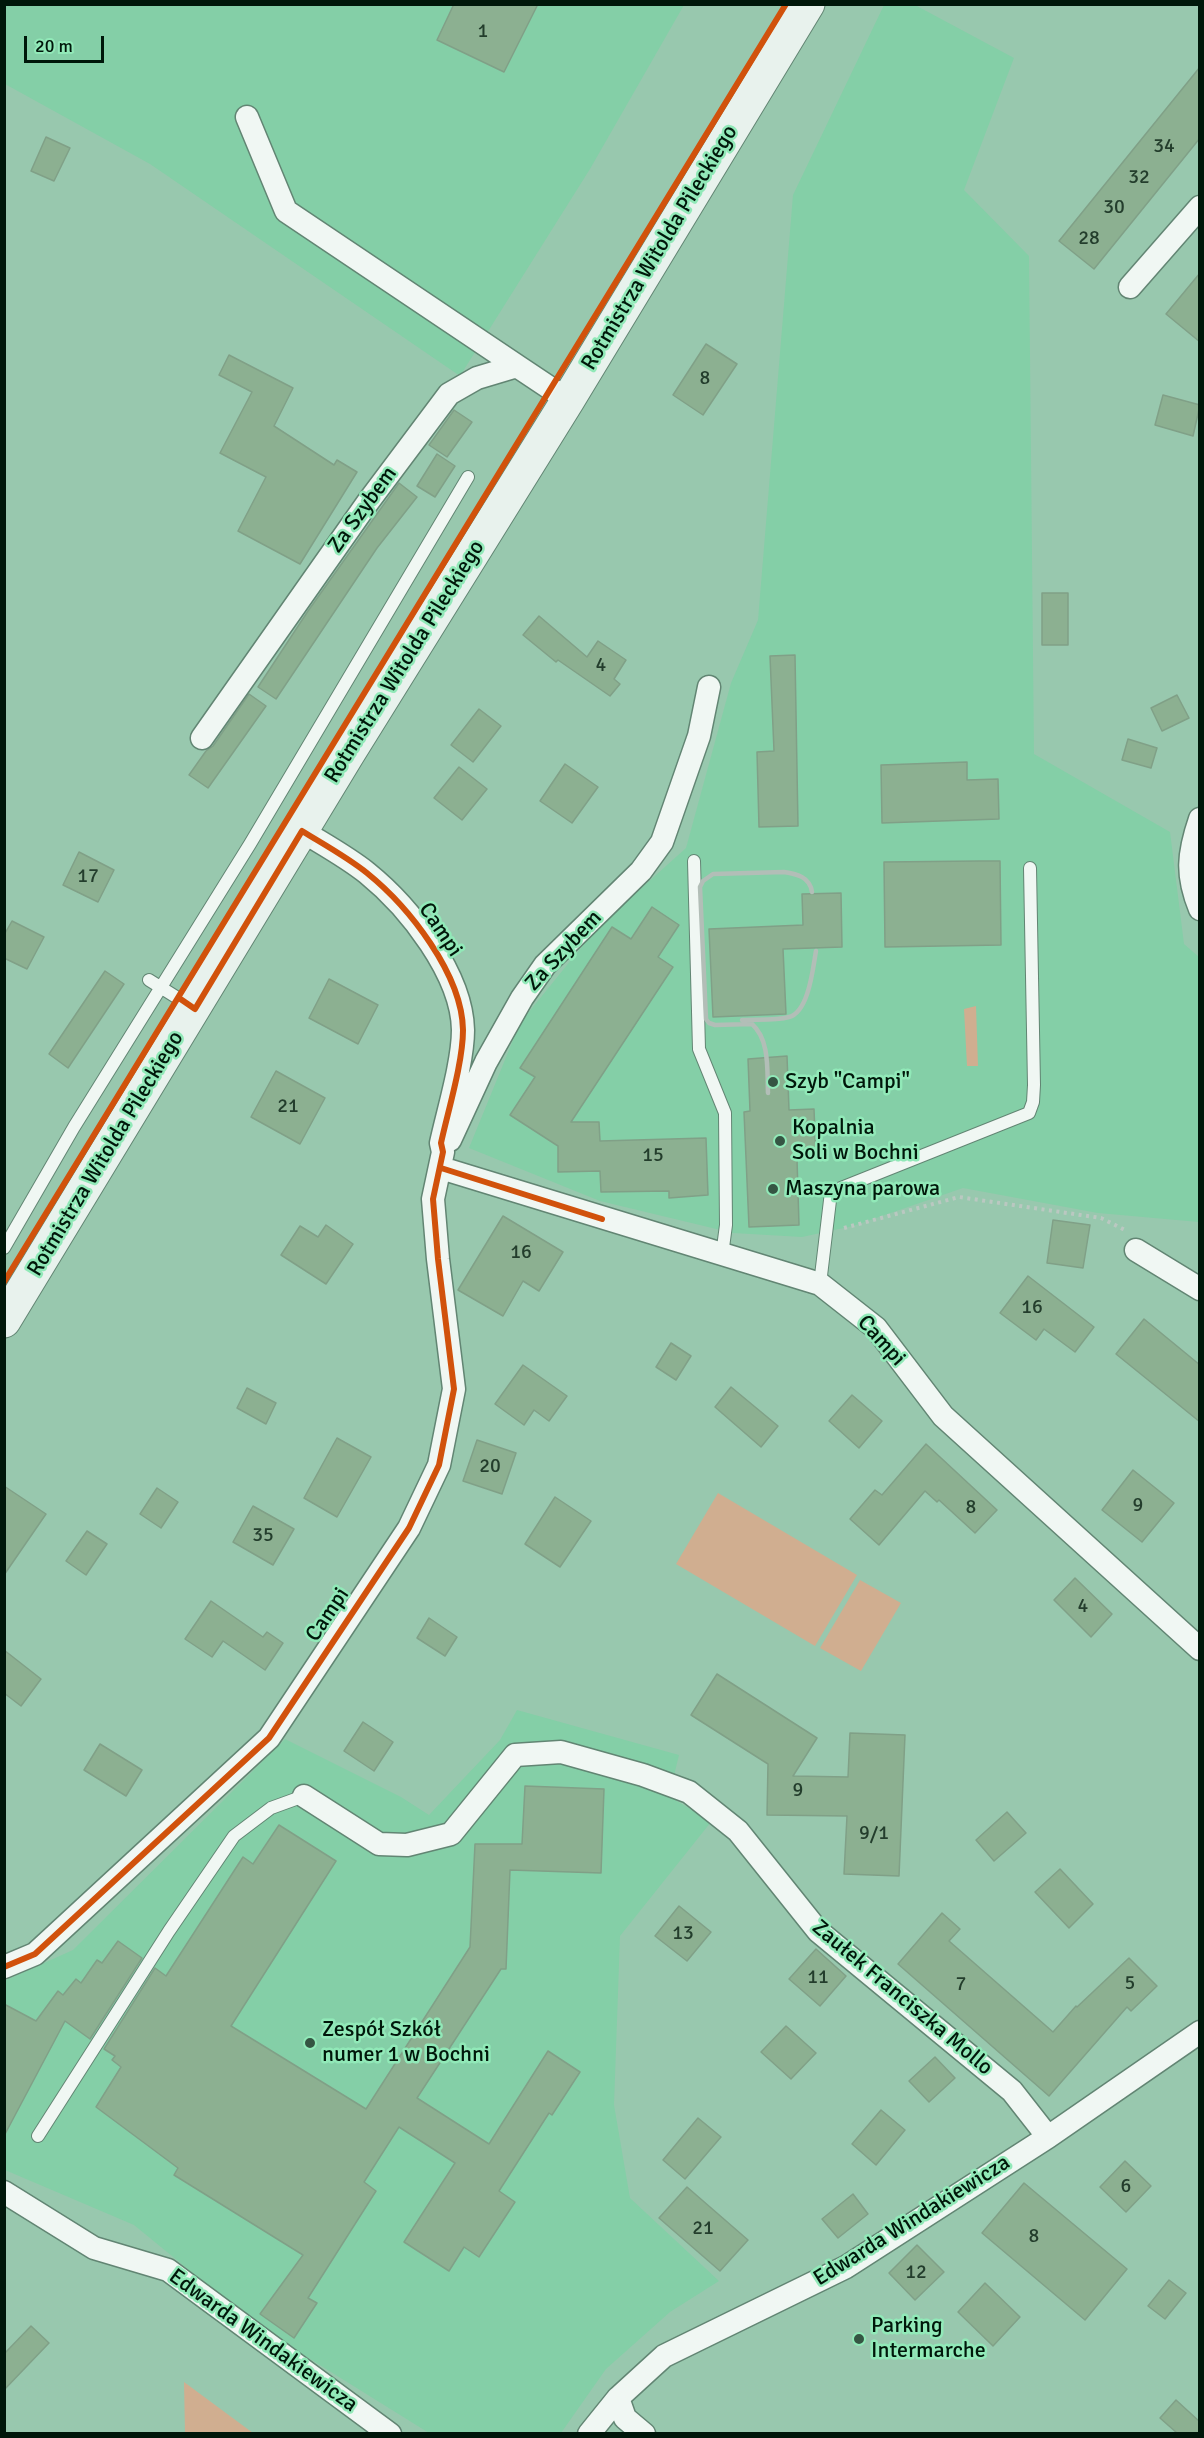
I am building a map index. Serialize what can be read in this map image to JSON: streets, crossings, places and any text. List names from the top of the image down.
{
  "streets": {
    "main road": ["Rotmistrza Witolda Pileckiego"],
    "street": [
      "Za Szybem",
      "Campi",
      "Zaułek Franciszka Mollo",
      "Edwarda Windakiewicza"
    ]
  },
  "crossings": [
    ["Rotmistrza Witolda Pileckiego", "Campi"],
    ["Za Szybem", "Campi"],
    ["Zaułek Franciszka Mollo", "Edwarda Windakiewicza"]
  ],
  "places": [
    "Szyb \"Campi\"",
    "Kopalnia Soli w Bochni",
    "Maszyna parowa",
    "Zespół Szkół numer 1 w Bochni",
    "Parking Intermarche"
  ],
  "house_numbers": [
    "1",
    "34",
    "32",
    "30",
    "28",
    "8",
    "4",
    "17",
    "21",
    "15",
    "16",
    "16",
    "20",
    "9",
    "8",
    "35",
    "4",
    "9",
    "9/1",
    "13",
    "11",
    "5",
    "7",
    "6",
    "21",
    "8",
    "12"
  ],
  "scale_bar": "20 m"
}
